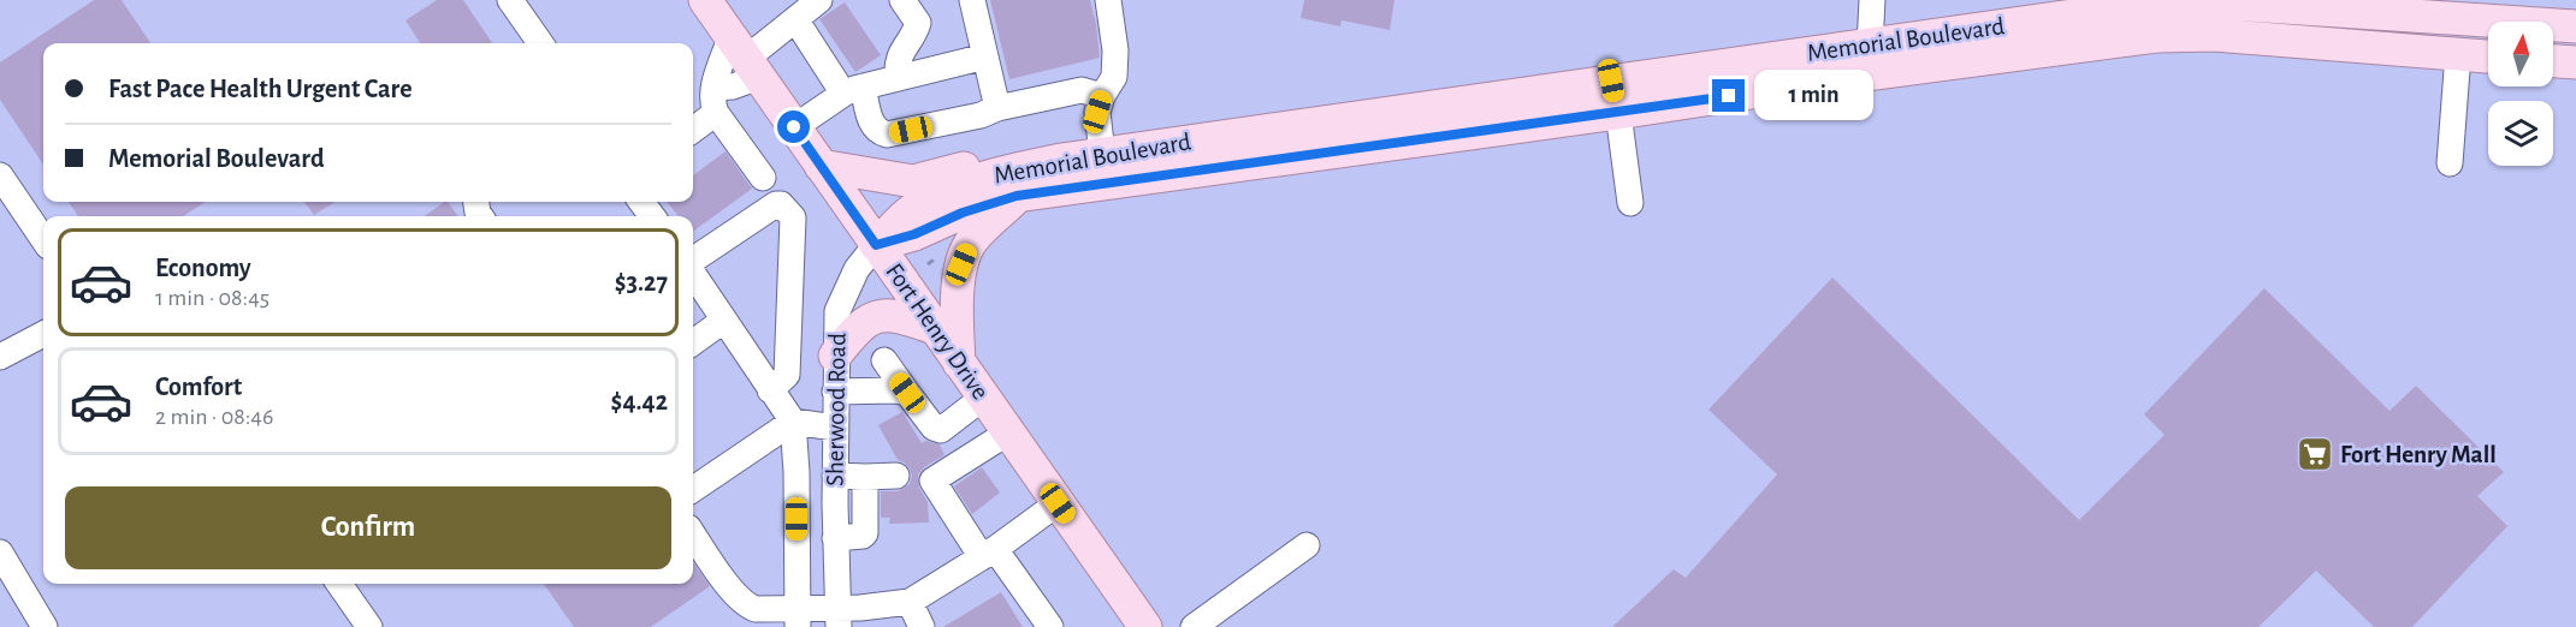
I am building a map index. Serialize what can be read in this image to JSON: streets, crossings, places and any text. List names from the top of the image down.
{
  "streets": {
    "main road": ["Memorial Boulevard", "Fort Henry Drive"],
    "street": ["Sherwood Road"]
  },
  "crossings": [
    ["Memorial Boulevard", "Fort Henry Drive"],
    ["Memorial Boulevard", "Sherwood Road"],
    ["Fort Henry Drive", "Sherwood Road"]
  ],
  "places": {
    "supermarket": ["Fort Henry Mall"]
  },
  "north": "top",
  "page": {
    "banner": ["Fast Pace Health Urgent Care", "Memorial Boulevard"],
    "bubble": "1 min",
    "list": [
      {
        "name": "Economy",
        "note": "1 min · 08:45",
        "value": "$3.27"
      },
      {
        "name": "Comfort",
        "note": "2 min · 08:46",
        "value": "$4.42"
      }
    ],
    "buttons": "Confirm"
  }
}
